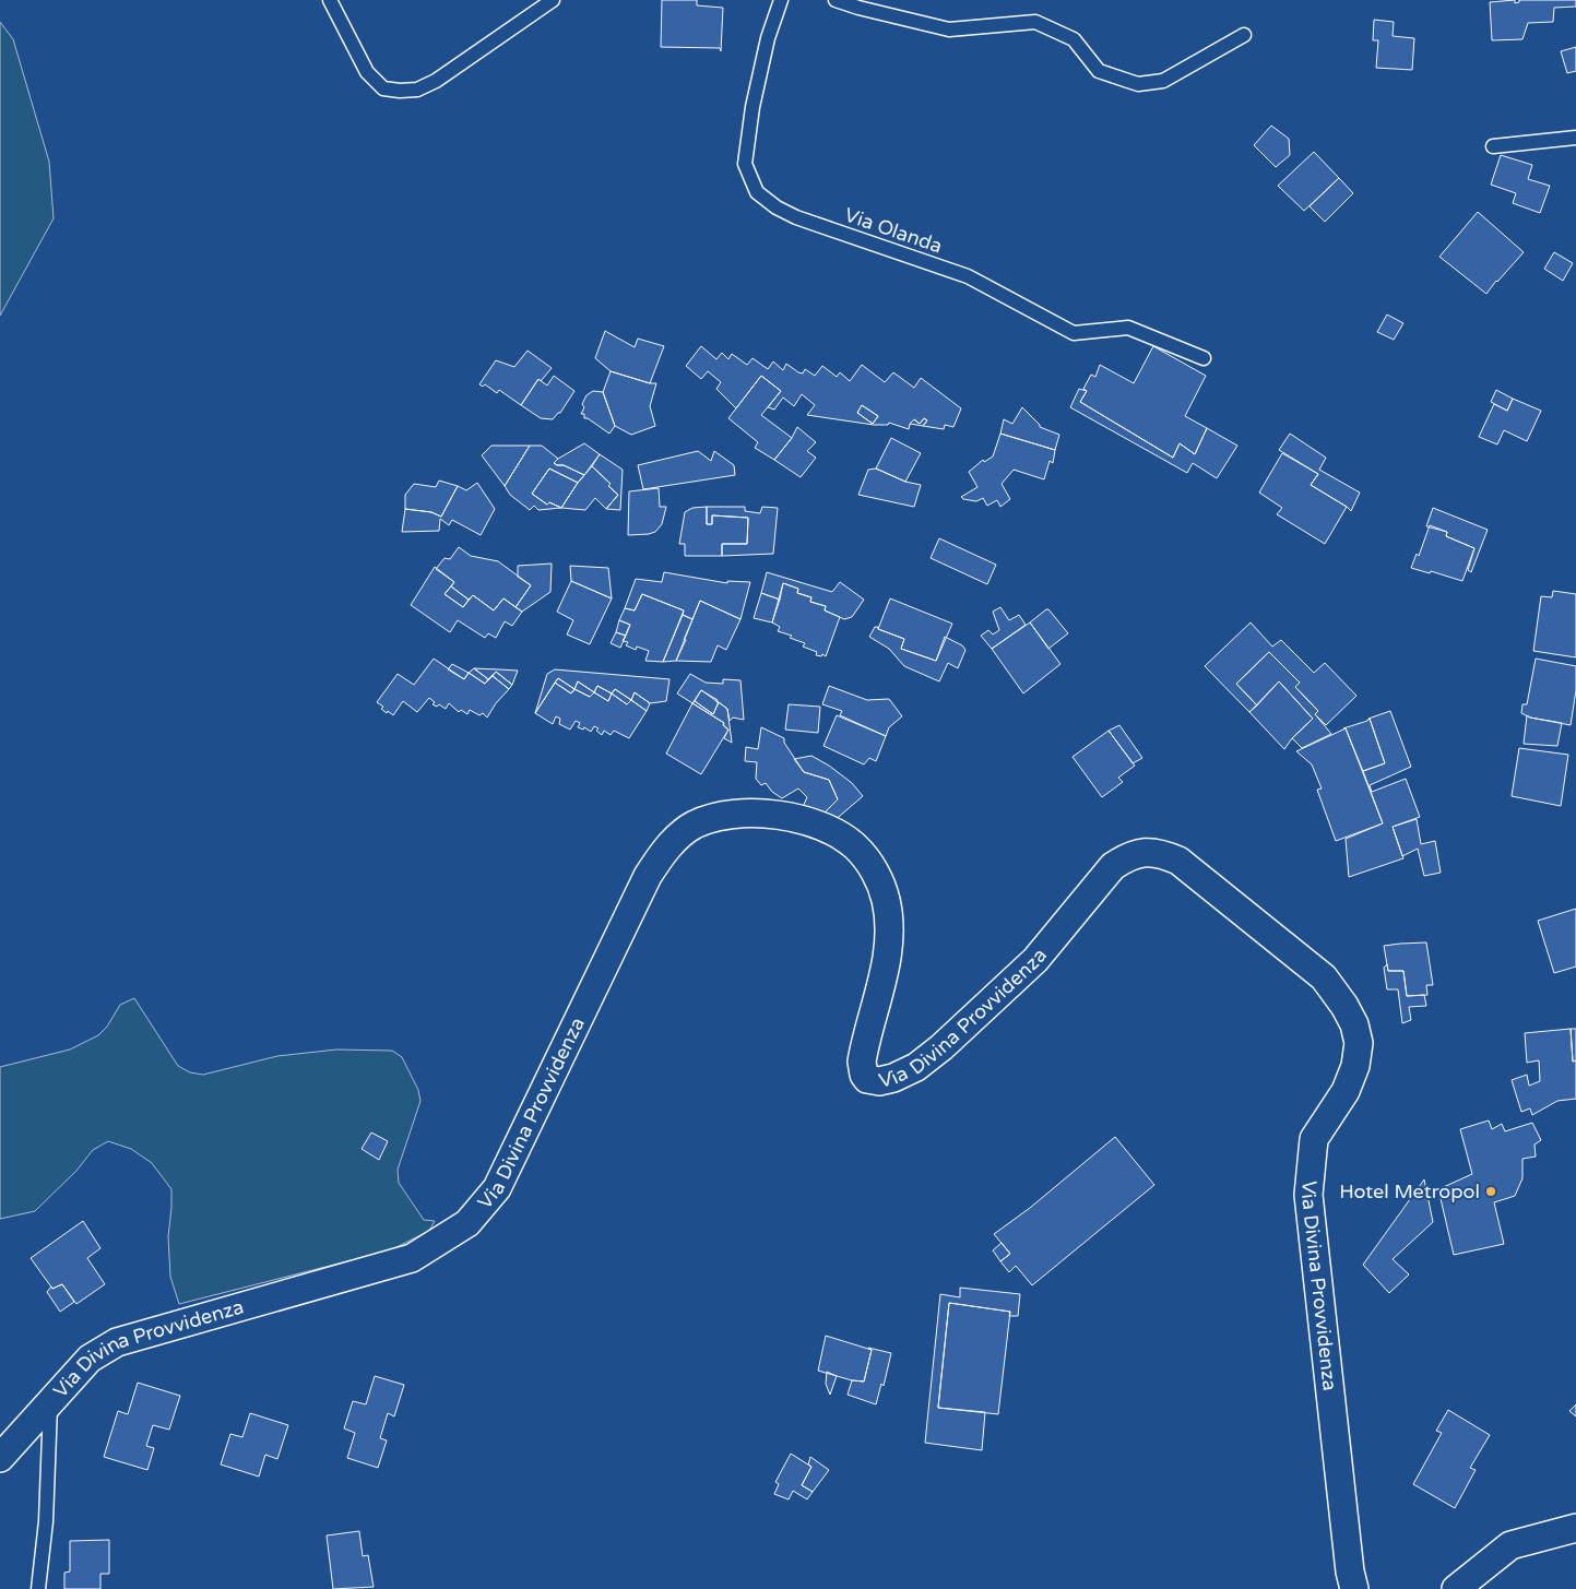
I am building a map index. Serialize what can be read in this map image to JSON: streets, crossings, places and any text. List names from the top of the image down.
{
  "streets": {
    "street": ["Via Divina Provvidenza"],
    "lane": ["Via Olanda"]
  },
  "places": ["Hotel Metropol"]
}
